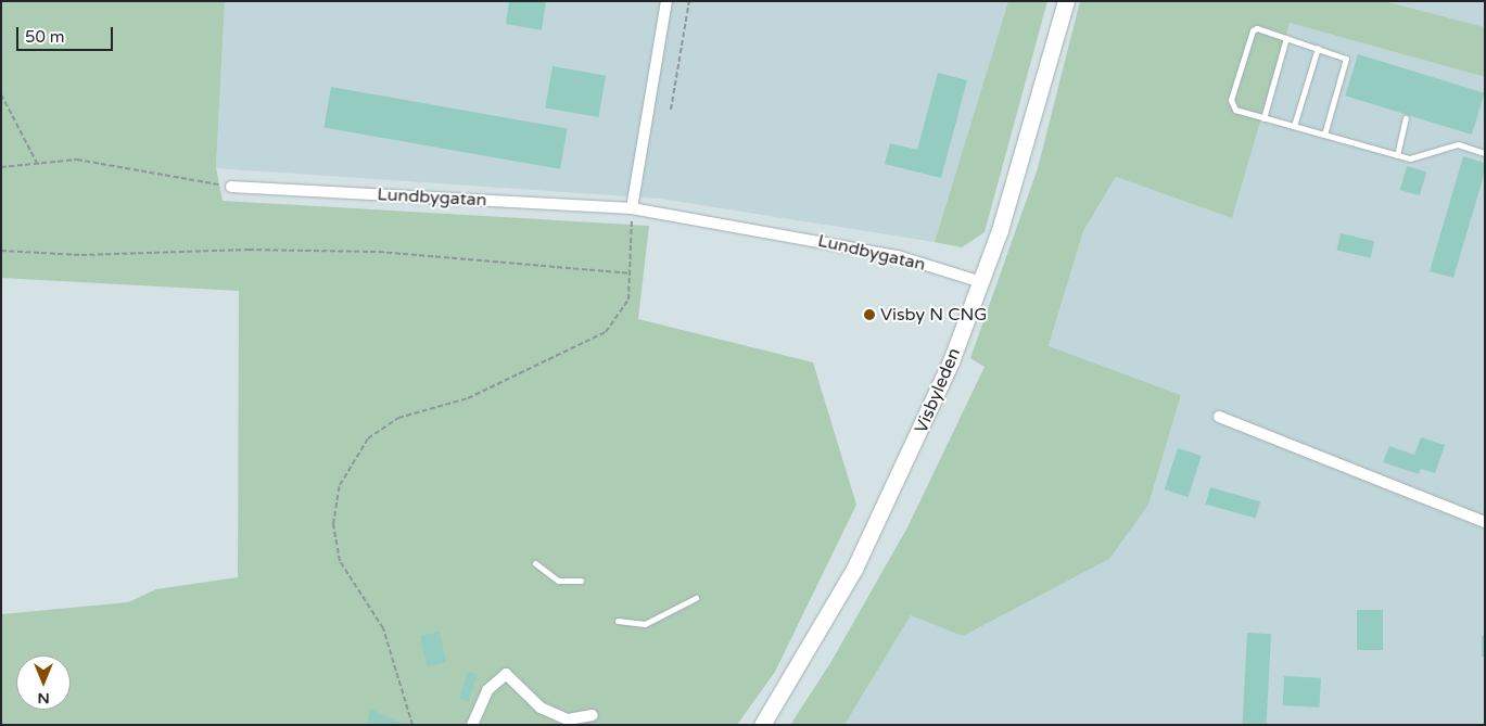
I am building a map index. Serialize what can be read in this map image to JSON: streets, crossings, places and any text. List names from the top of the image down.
{
  "streets": {
    "main road": ["Visbyleden"],
    "street": ["Lundbygatan"]
  },
  "crossings": [
    ["Lundbygatan", "Visbyleden"]
  ],
  "places": ["Visby N CNG"],
  "scale_bar": "50 m",
  "north": "bottom"
}
